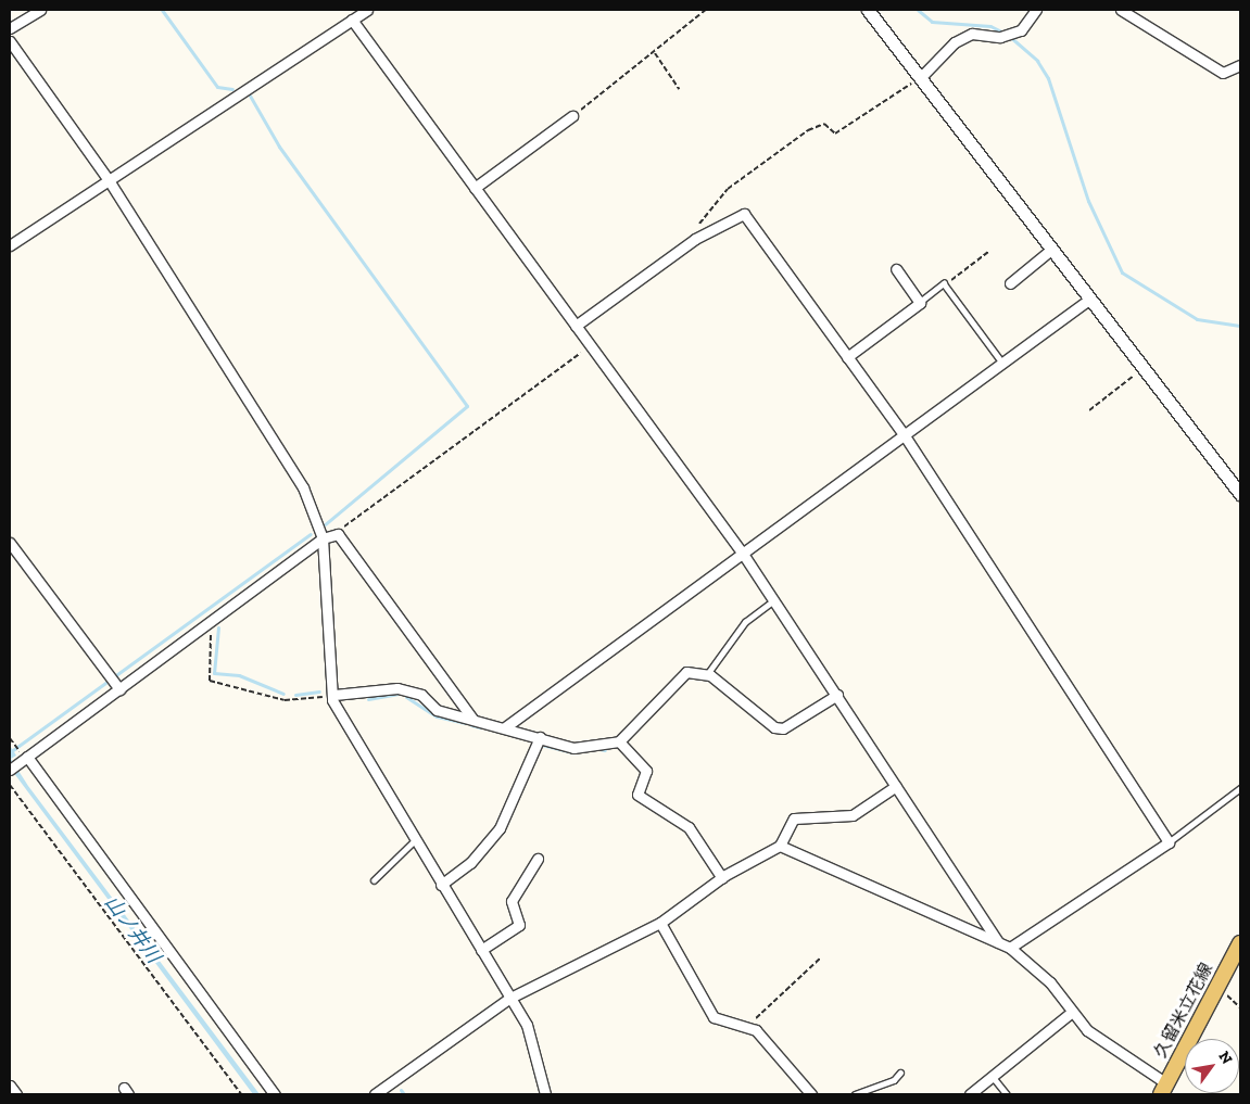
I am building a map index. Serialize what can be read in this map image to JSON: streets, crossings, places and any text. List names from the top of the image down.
{
  "streets": {
    "main road": ["久留米立花線"]
  },
  "water": ["山ノ井川"],
  "north": "top right"
}
